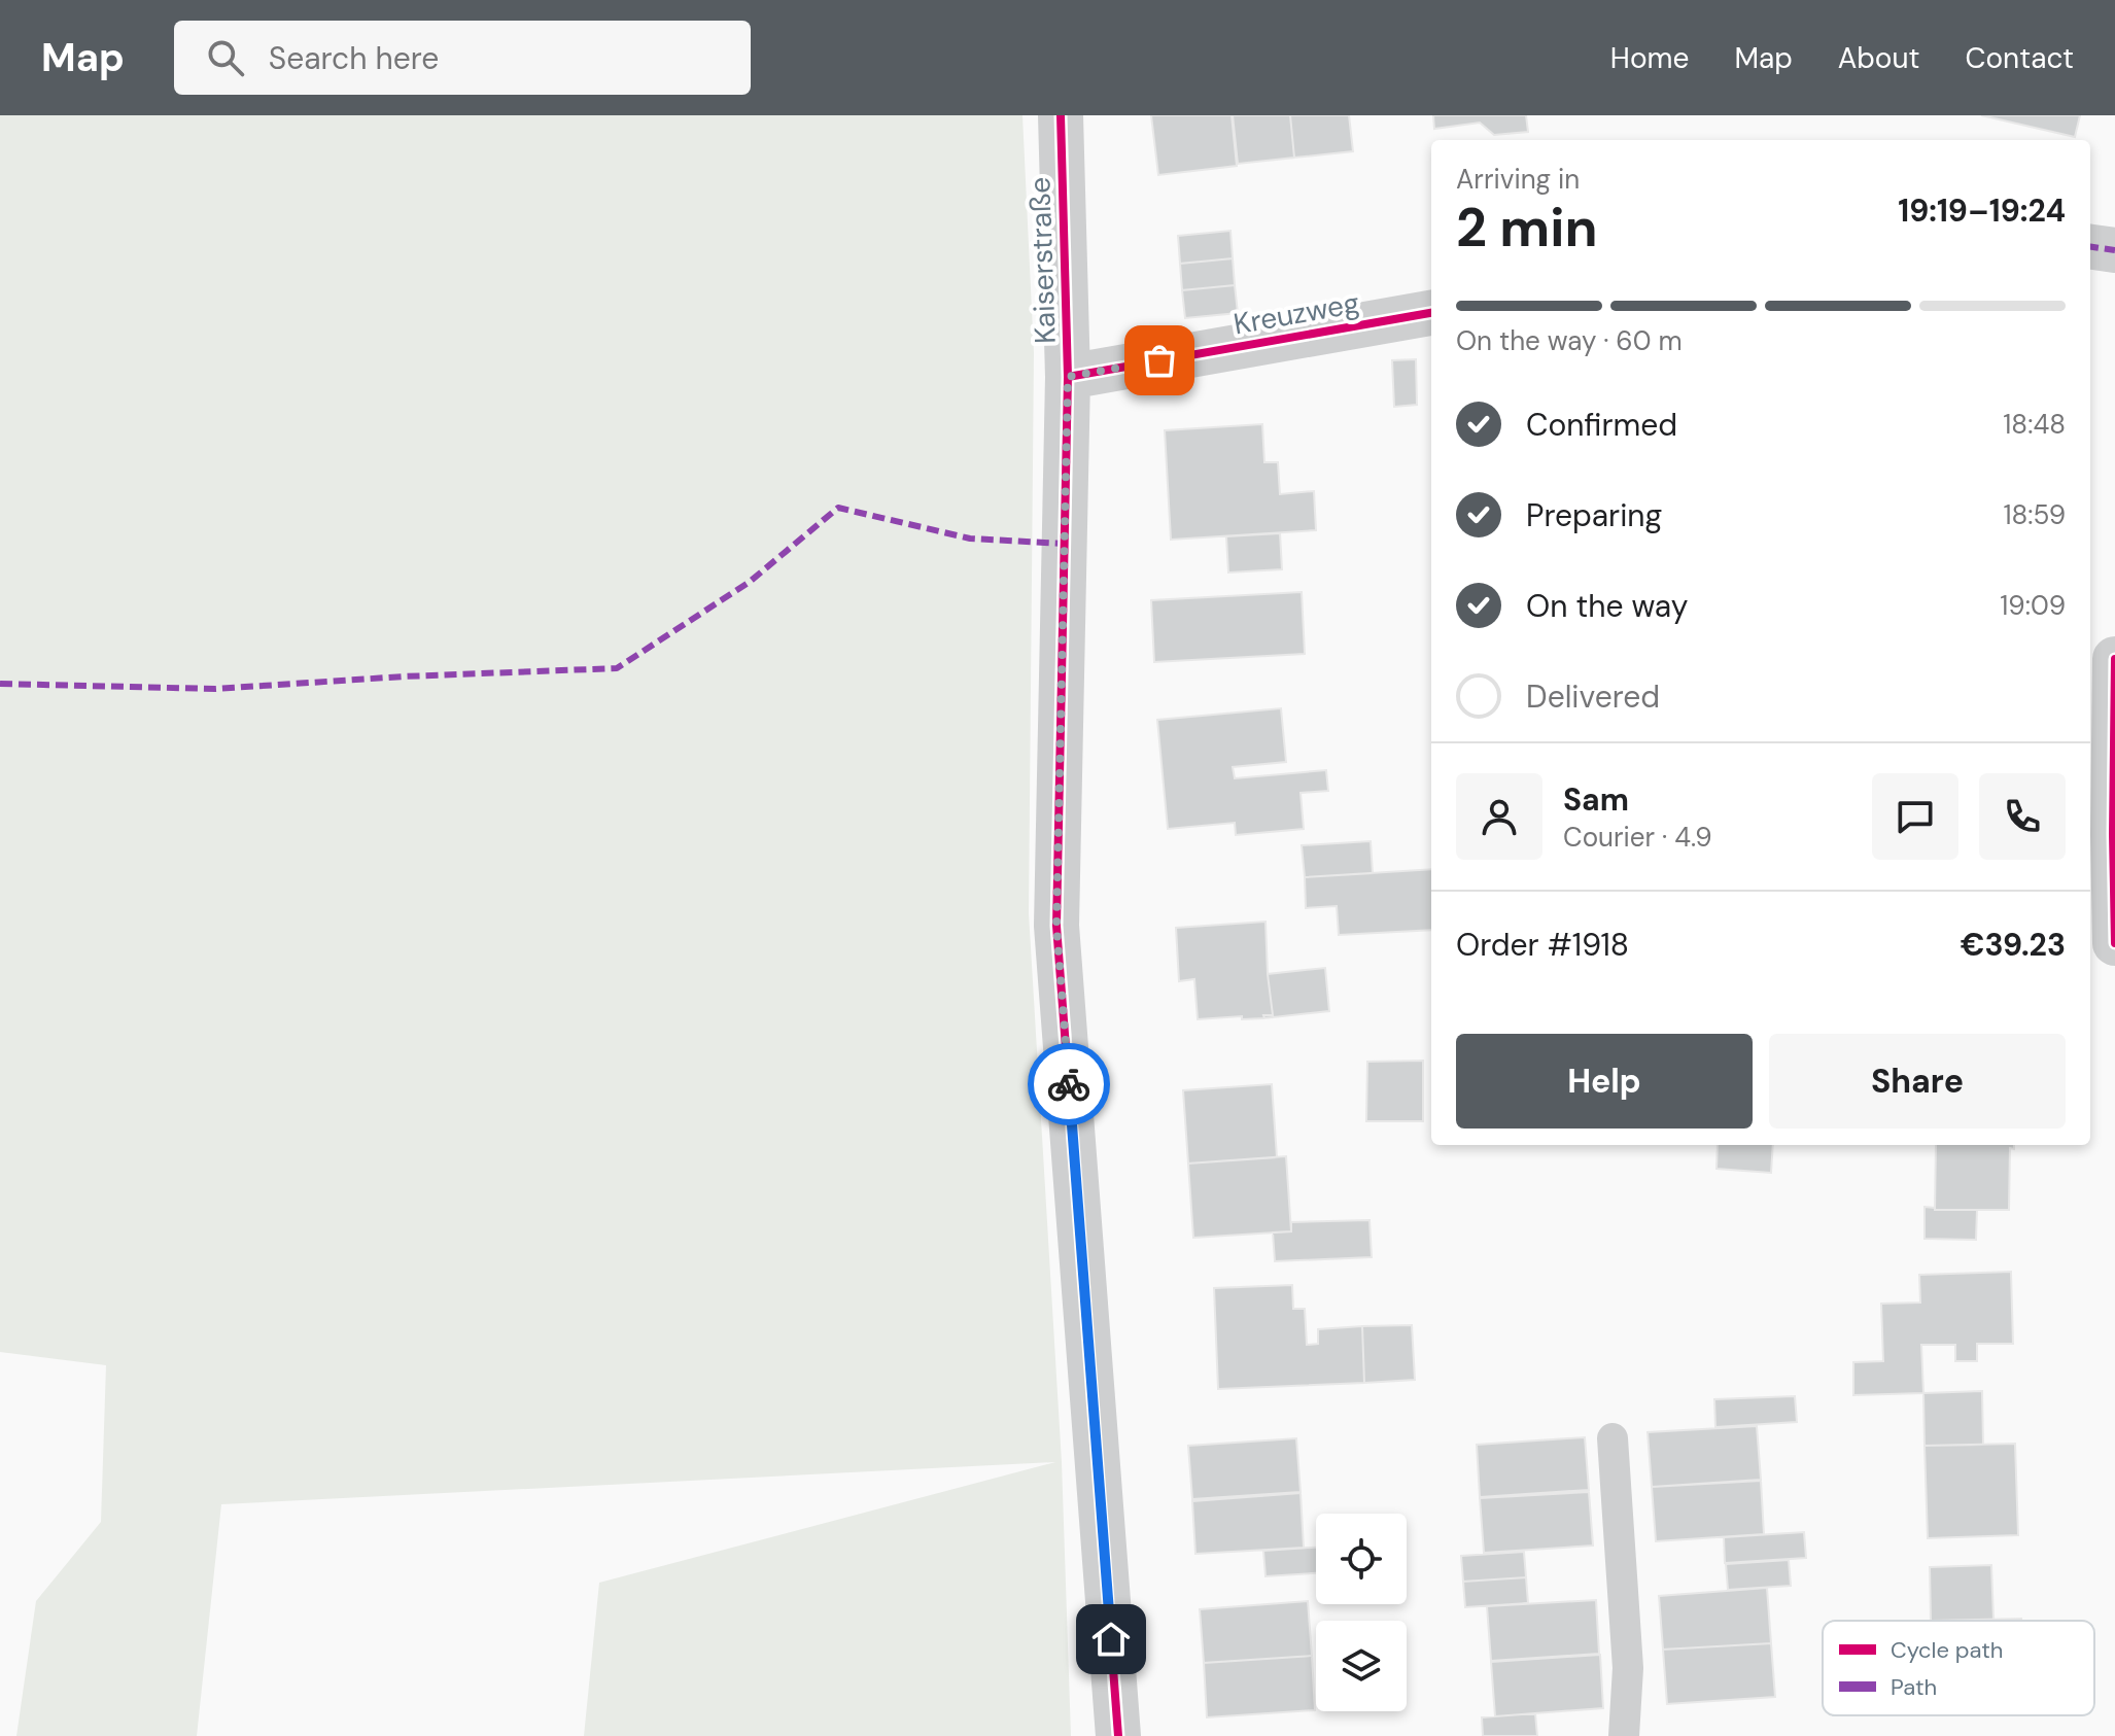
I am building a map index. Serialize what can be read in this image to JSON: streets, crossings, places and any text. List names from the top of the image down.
{
  "streets": {
    "street": ["Kaiserstraße", "Kreuzweg"]
  },
  "crossings": [
    ["Kaiserstraße", "Kreuzweg"]
  ],
  "legend": ["Cycle path", "Path"],
  "page": {
    "header": "Map",
    "search": "Search here",
    "nav": [
      "Home",
      "Map",
      "About",
      "Contact"
    ],
    "heading": ["2 min", "Arriving in", "19:19–19:24"],
    "panel": [
      "Sam",
      "Courier · 4.9",
      "Order #1918",
      "€39.23"
    ],
    "bar": "On the way · 60 m",
    "list": [
      ["Confirmed", "18:48"],
      ["Preparing", "18:59"],
      ["On the way", "19:09"],
      "Delivered"
    ],
    "buttons": ["Help", "Share"]
  }
}
